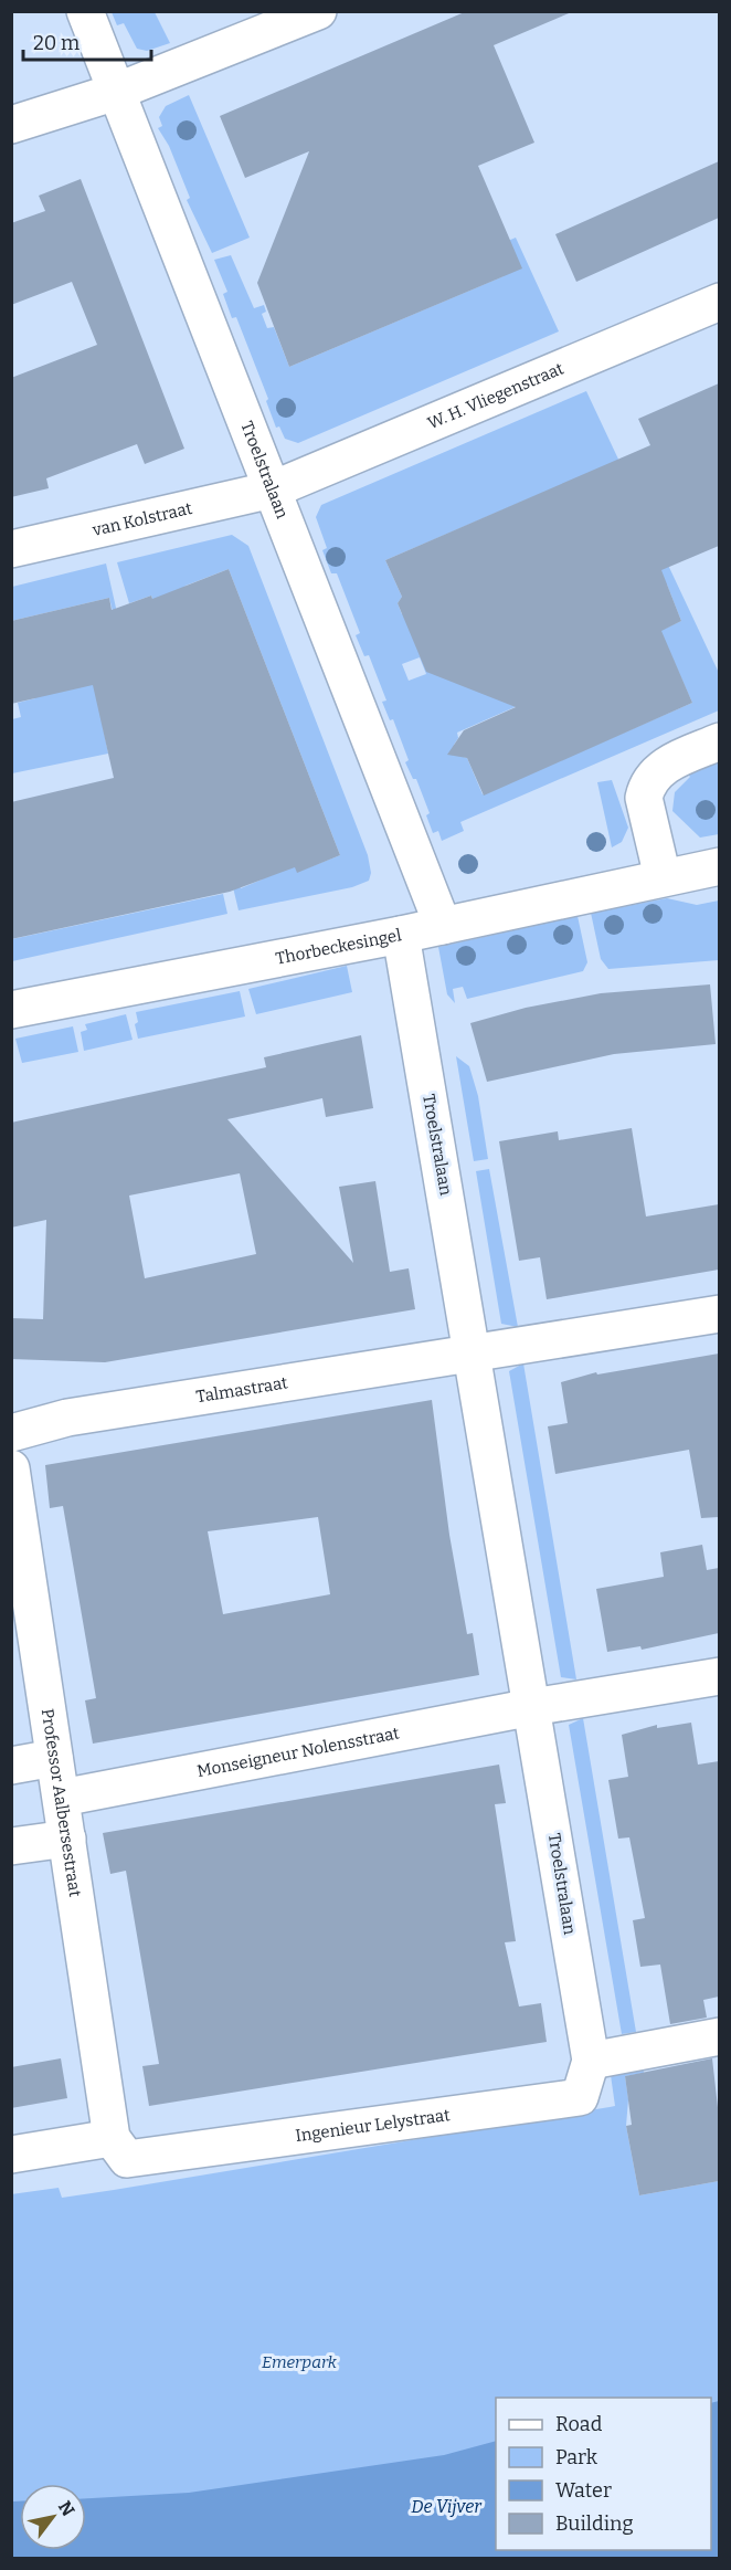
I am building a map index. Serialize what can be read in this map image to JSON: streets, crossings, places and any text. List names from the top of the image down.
{
  "streets": {
    "street": [
      "W. H. Vliegenstraat",
      "Troelstralaan",
      "van Kolstraat",
      "Thorbeckesingel",
      "Talmastraat",
      "Monseigneur Nolensstraat",
      "Professor Aalbersestraat",
      "Ingenieur Lelystraat"
    ]
  },
  "crossings": [
    ["W. H. Vliegenstraat", "Troelstralaan"],
    ["W. H. Vliegenstraat", "van Kolstraat"],
    ["Troelstralaan", "van Kolstraat"],
    ["Troelstralaan", "Thorbeckesingel"],
    ["Troelstralaan", "Talmastraat"],
    ["Troelstralaan", "Monseigneur Nolensstraat"],
    ["Troelstralaan", "Ingenieur Lelystraat"],
    ["Monseigneur Nolensstraat", "Professor Aalbersestraat"],
    ["Professor Aalbersestraat", "Ingenieur Lelystraat"]
  ],
  "water": ["De Vijver"],
  "parks": ["Emerpark"],
  "legend": [
    "Road",
    "Park",
    "Water",
    "Building"
  ],
  "scale_bar": "20 m",
  "north": "top right"
}
